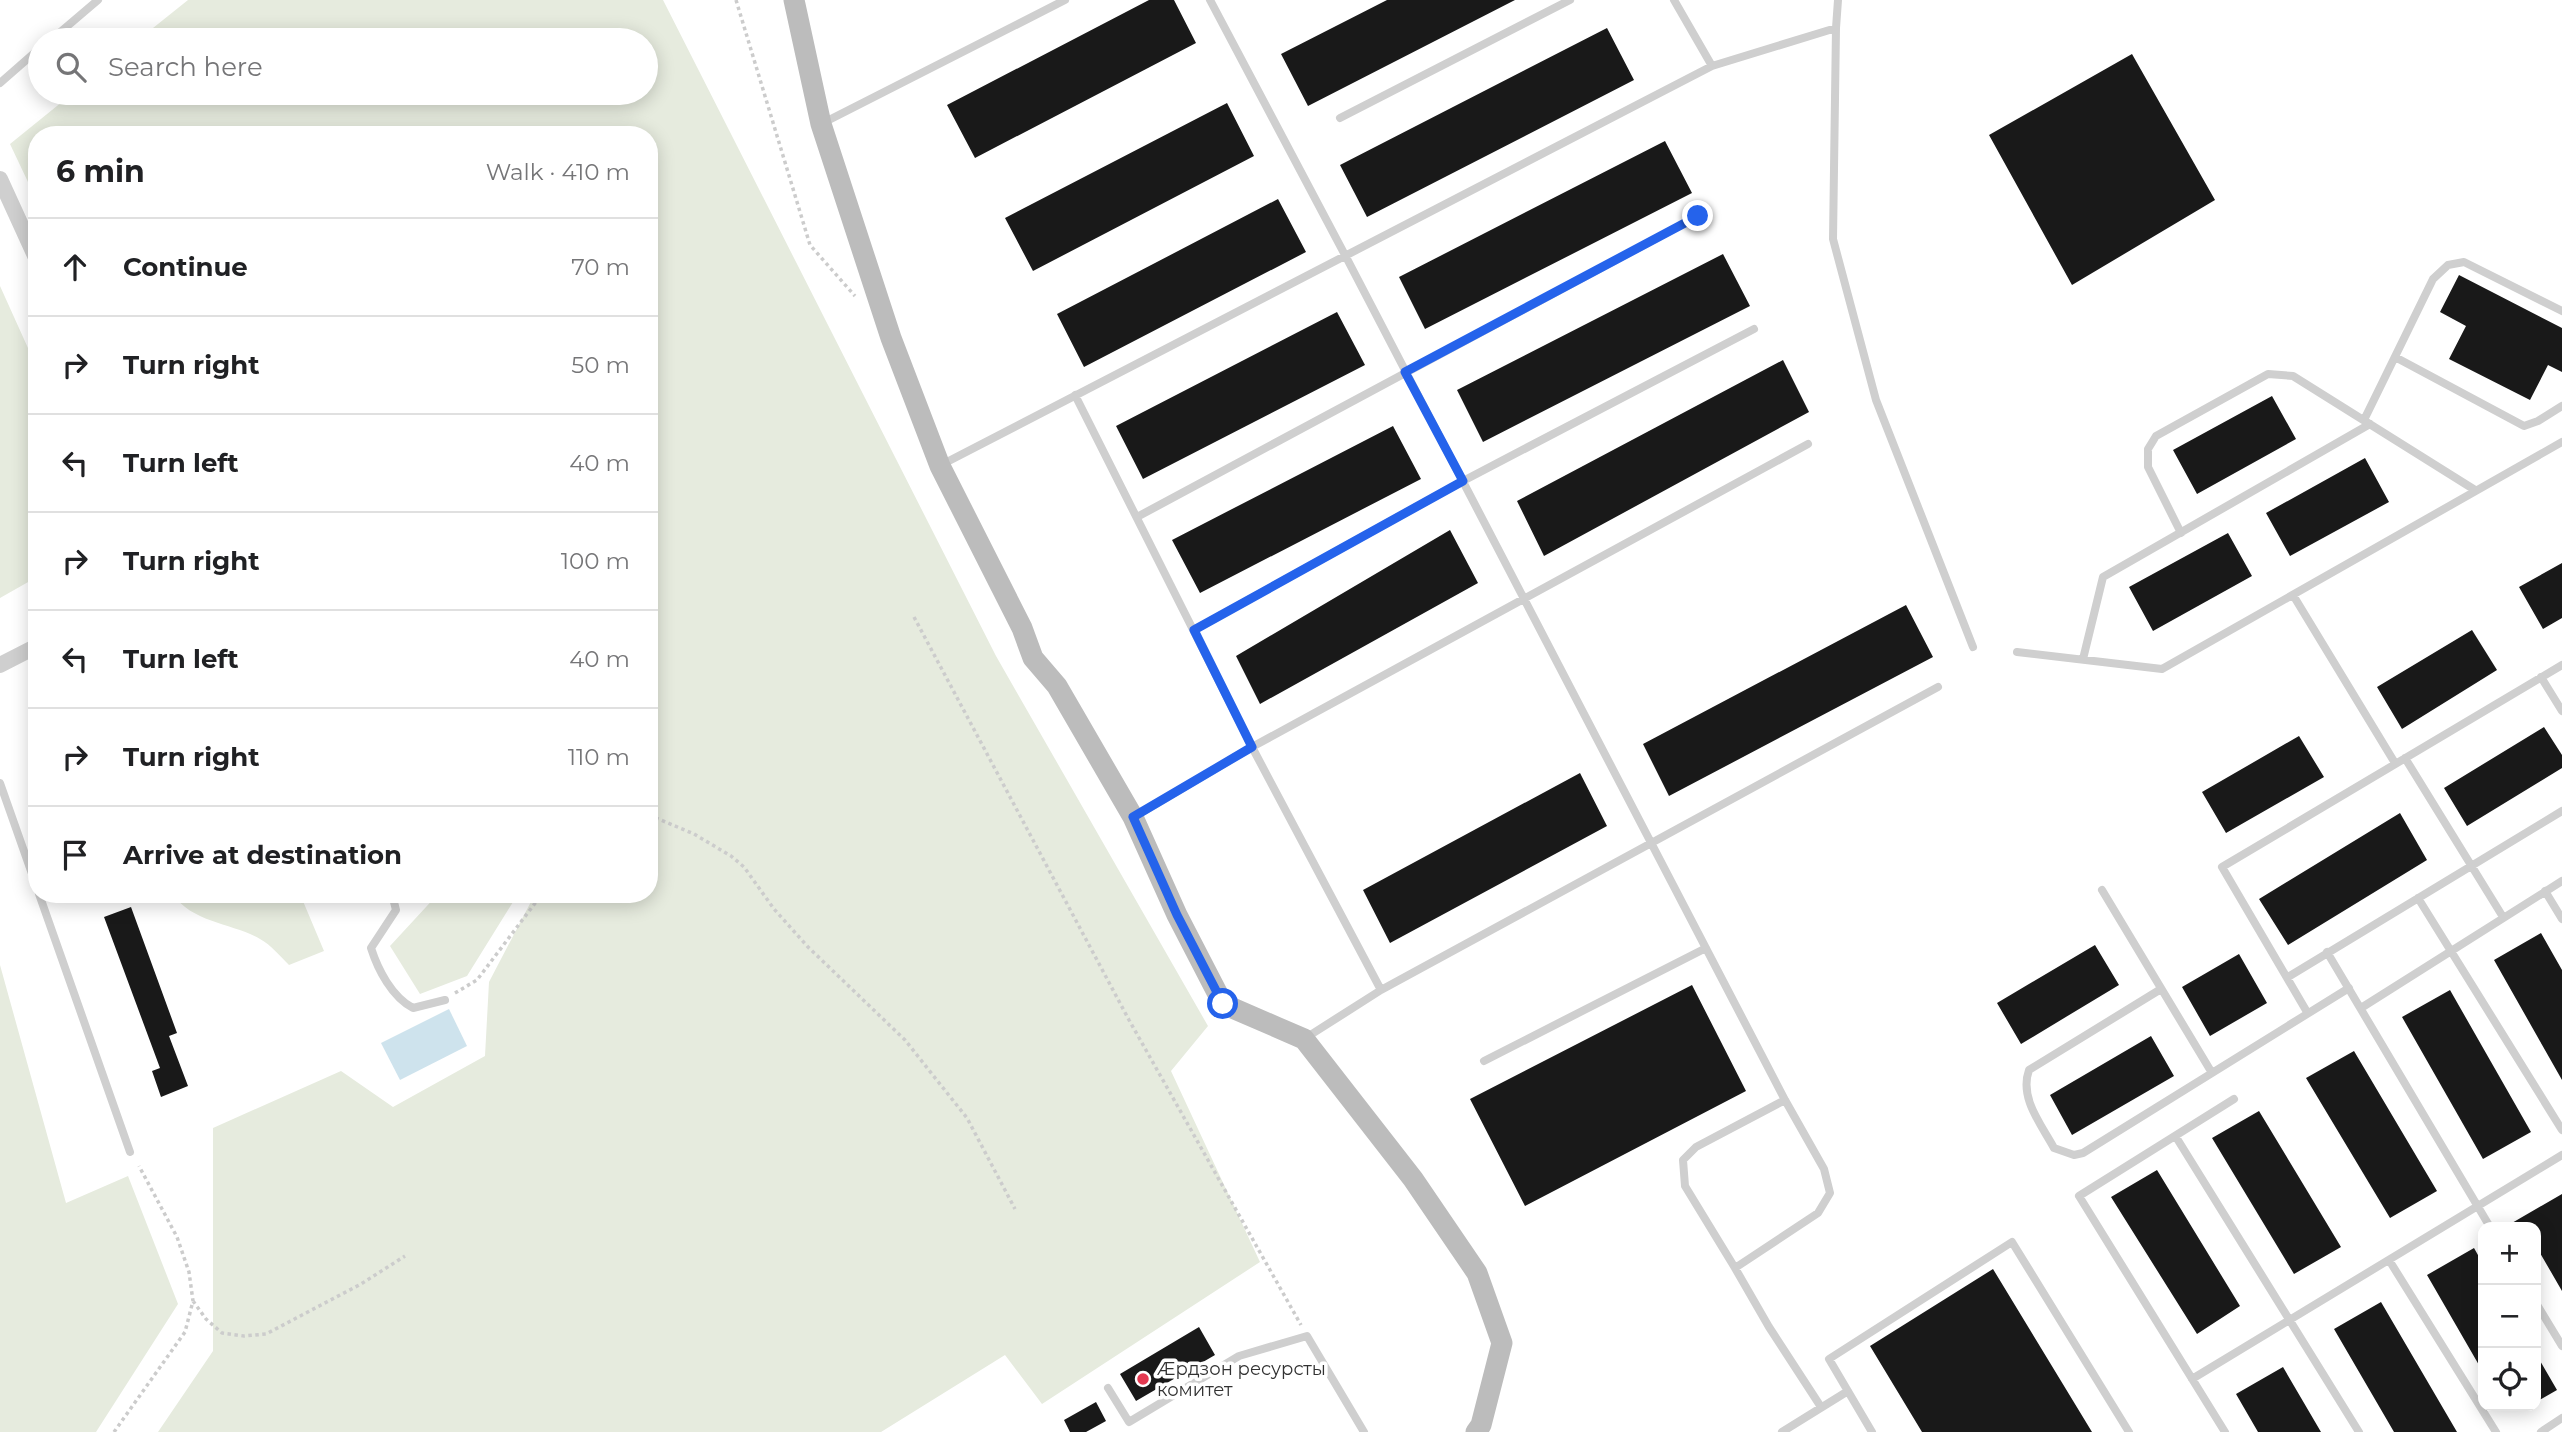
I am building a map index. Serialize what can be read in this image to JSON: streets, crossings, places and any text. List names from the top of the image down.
{
  "places": ["Æрдзон ресурсты комитет"],
  "page": {
    "search": "Search here",
    "heading": ["6 min", "Walk · 410 m"],
    "list": [
      ["Continue", "70 m"],
      ["Turn right", "50 m"],
      ["Turn left", "40 m"],
      ["Turn right", "100 m"],
      ["Turn left", "40 m"],
      ["Turn right", "110 m"],
      "Arrive at destination"
    ],
    "map_buttons": ["+", "−"]
  }
}
